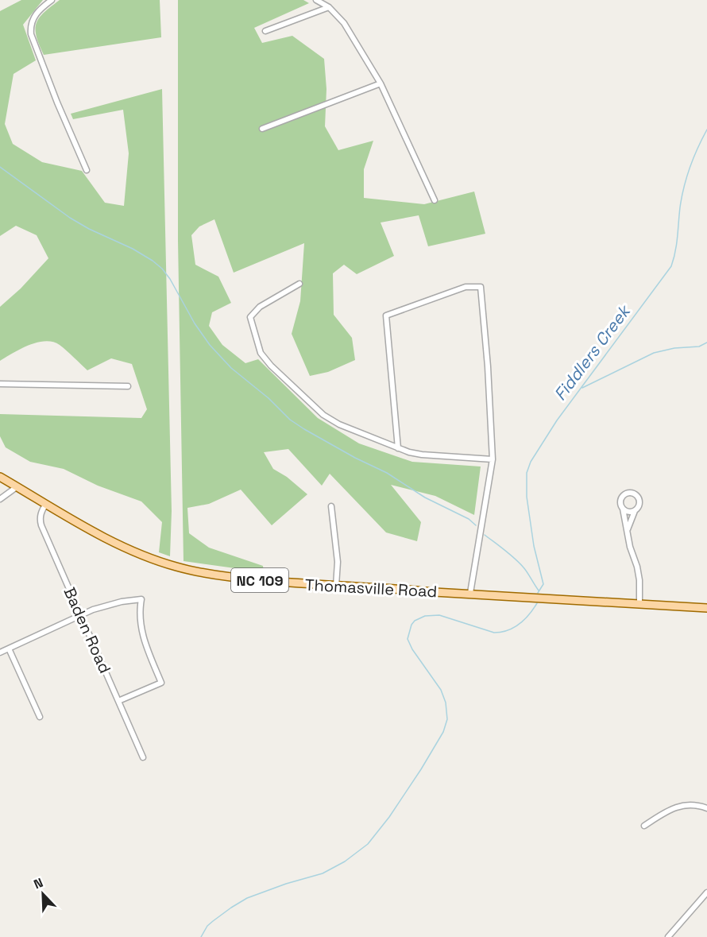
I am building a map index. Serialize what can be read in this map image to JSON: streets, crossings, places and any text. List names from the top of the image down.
{
  "streets": {
    "main road": ["NC 109", "Thomasville Road"],
    "street": ["Baden Road"]
  },
  "crossings": [
    ["Thomasville Road", "Baden Road"]
  ],
  "water": ["Fiddlers Creek"],
  "north": "top left"
}
